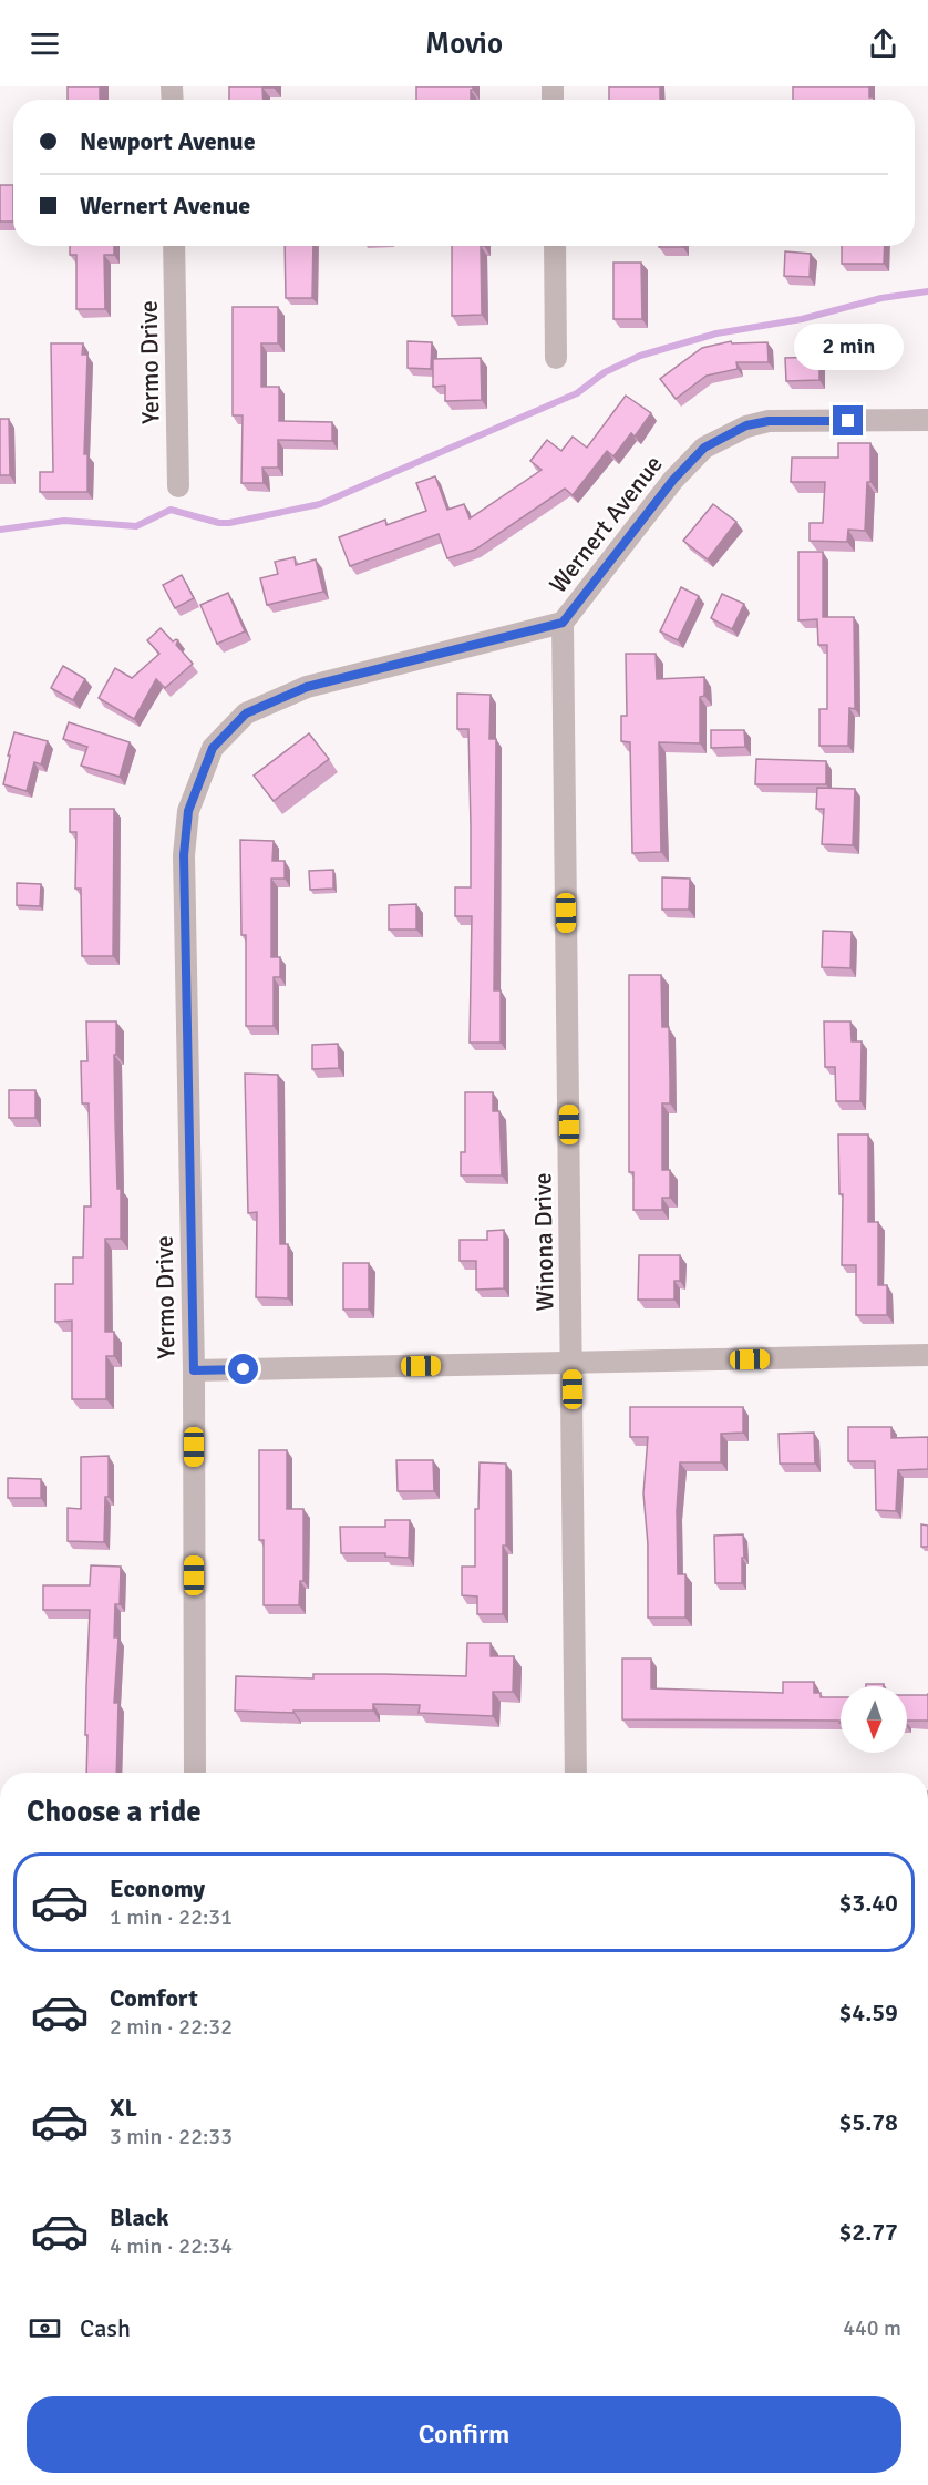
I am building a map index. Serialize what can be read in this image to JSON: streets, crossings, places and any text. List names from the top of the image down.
{
  "streets": {
    "street": ["Yermo Drive", "Wernert Avenue", "Winona Drive"]
  },
  "crossings": [
    ["Yermo Drive", "Wernert Avenue"],
    ["Wernert Avenue", "Winona Drive"]
  ],
  "north": "bottom",
  "page": {
    "header": "Movio",
    "banner": ["Newport Avenue", "Wernert Avenue"],
    "bubble": "2 min",
    "heading": "Choose a ride",
    "list": [
      {
        "name": "Economy",
        "note": "1 min · 22:31",
        "value": "$3.40"
      },
      {
        "name": "Comfort",
        "note": "2 min · 22:32",
        "value": "$4.59"
      },
      {
        "name": "XL",
        "note": "3 min · 22:33",
        "value": "$5.78"
      },
      {
        "name": "Black",
        "note": "4 min · 22:34",
        "value": "$2.77"
      }
    ],
    "pay": ["Cash", "440 m"],
    "buttons": "Confirm"
  }
}
